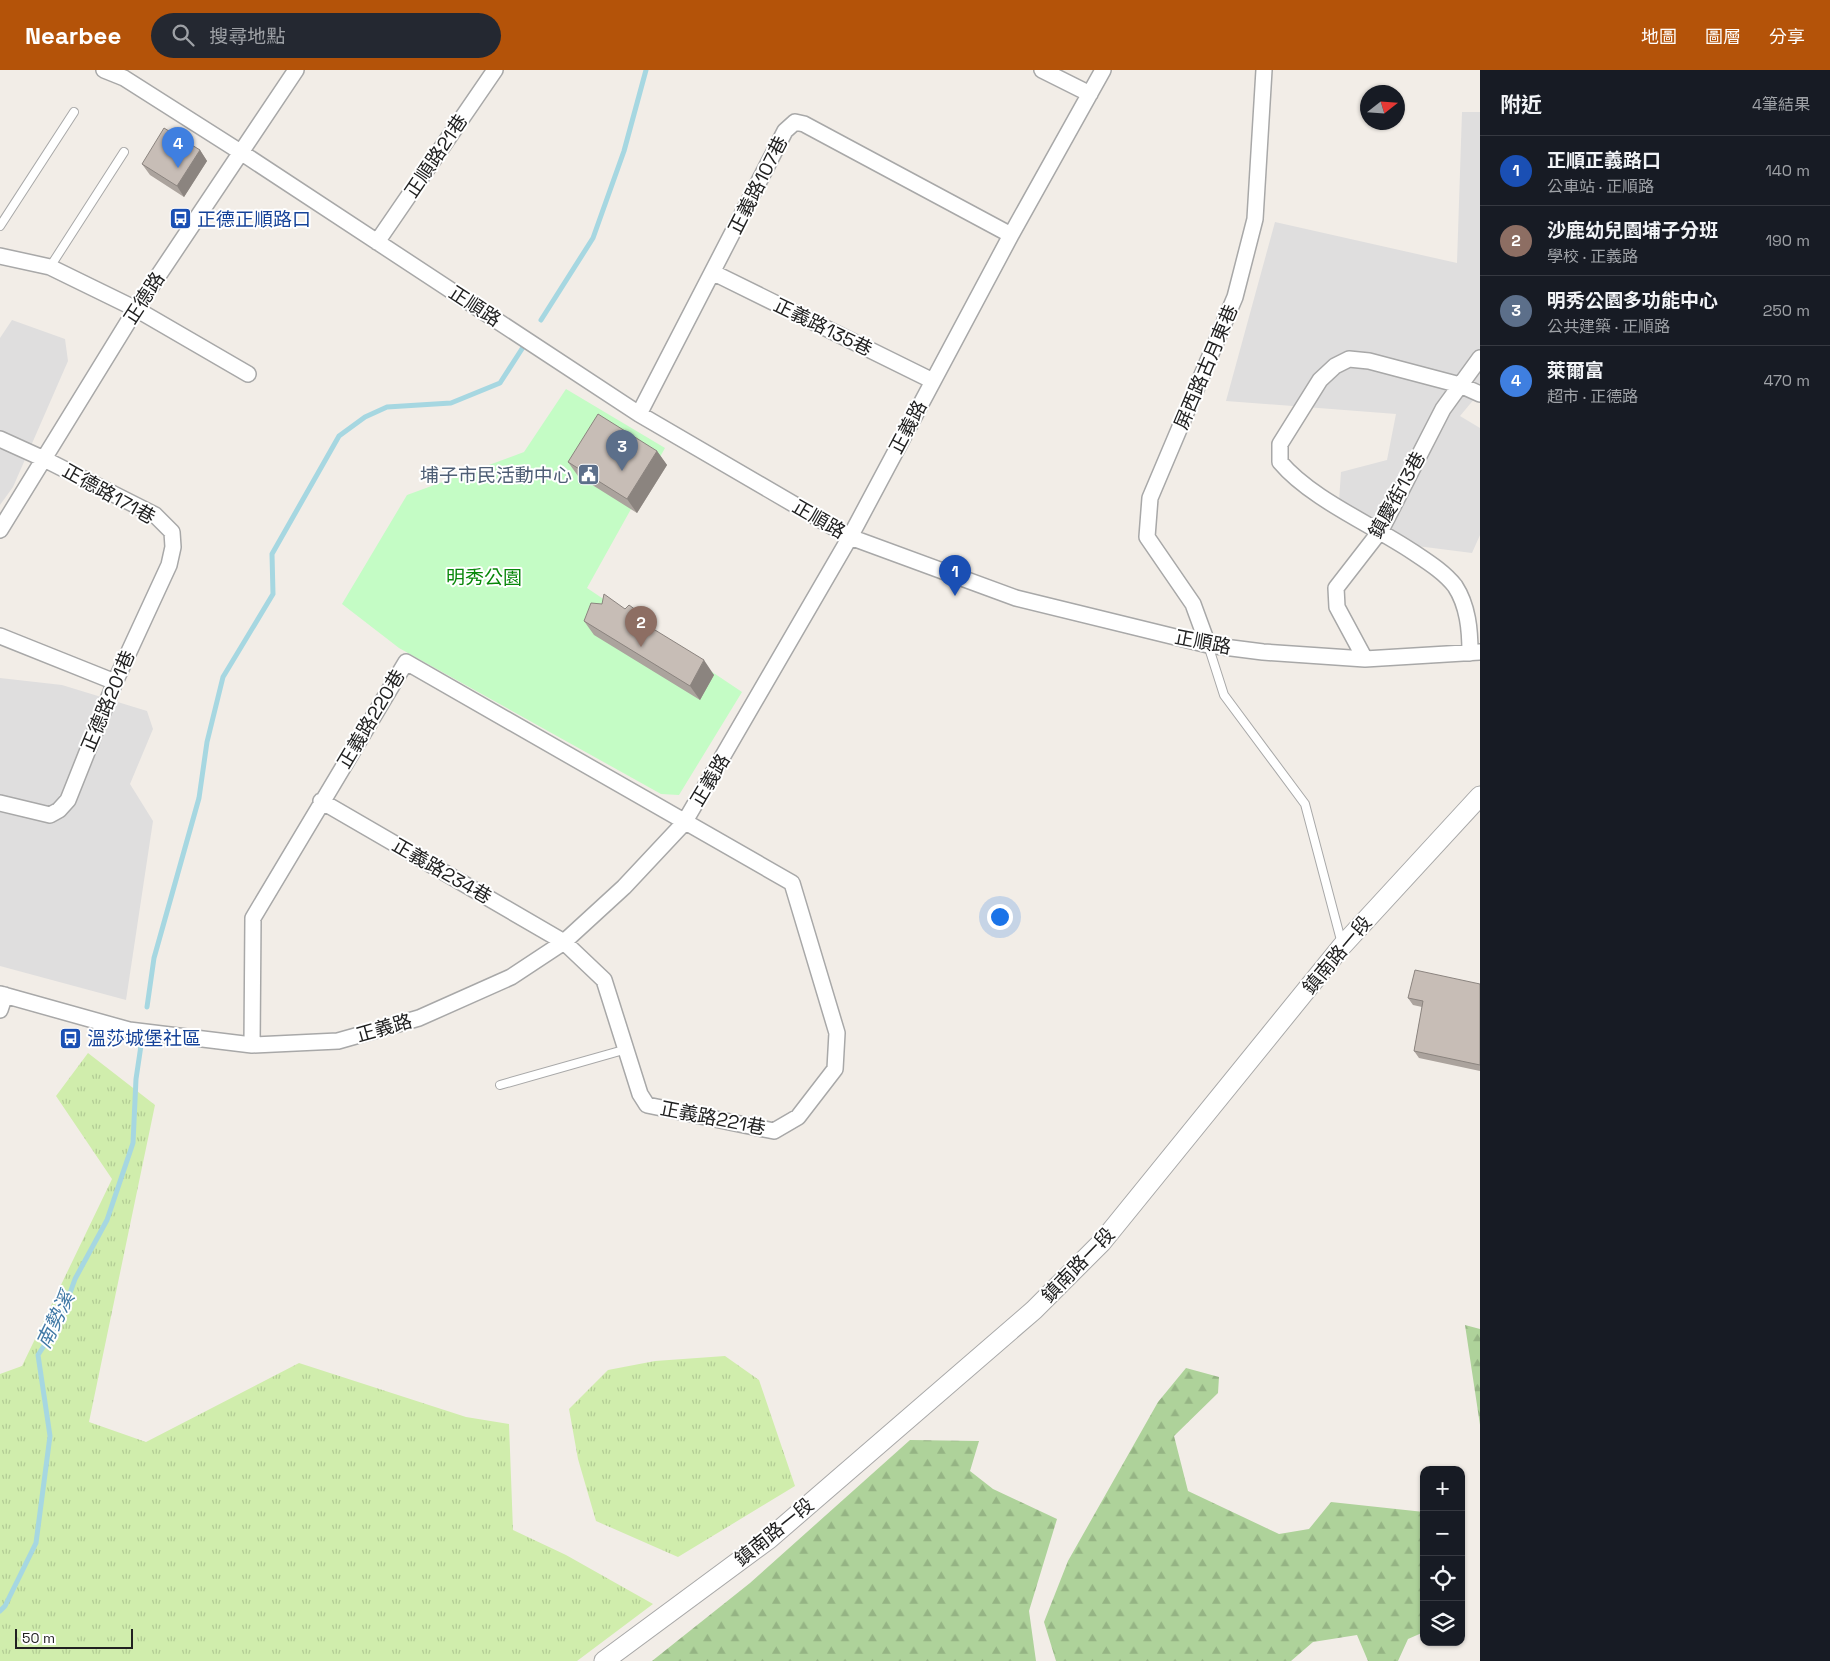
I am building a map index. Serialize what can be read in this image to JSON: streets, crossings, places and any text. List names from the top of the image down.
{
  "streets": {
    "street": [
      "正順路21巷",
      "正義路107巷",
      "正德路",
      "正順路",
      "正義路135巷",
      "屏西路古月東巷",
      "正義路",
      "正德路171巷",
      "鎮慶街13巷",
      "正德路201巷",
      "正義路220巷",
      "正義路234巷",
      "鎮南路一段",
      "正義路221巷"
    ]
  },
  "crossings": [
    ["正順路21巷", "正順路"],
    ["正義路107巷", "正順路"],
    ["正義路107巷", "正義路135巷"],
    ["正義路107巷", "正義路"],
    ["正德路", "正順路"],
    ["正德路", "正德路171巷"],
    ["正順路", "屏西路古月東巷"],
    ["正順路", "正義路"],
    ["正順路", "鎮慶街13巷"],
    ["正義路135巷", "正義路"],
    ["正義路", "正義路220巷"],
    ["正義路", "正義路234巷"],
    ["正義路", "正義路221巷"],
    ["正德路171巷", "正德路201巷"],
    ["正義路220巷", "正義路234巷"],
    ["正義路220巷", "正義路221巷"],
    ["正義路234巷", "正義路221巷"]
  ],
  "water": ["南勢溪"],
  "parks": ["明秀公園"],
  "places": {
    "bus stop": ["正德正順路口", "溫莎城堡社區"],
    "public building": ["埔子市民活動中心"]
  },
  "scale_bar": "50 m",
  "north": "right",
  "page": {
    "header": "Nearbee",
    "search": "搜尋地點",
    "nav": ["地圖", "圖層", "分享"],
    "heading": ["附近", "4筆結果"],
    "pins": [
      "4",
      "3",
      "1",
      "2"
    ],
    "list": [
      {
        "mark": "1",
        "name": "正順正義路口",
        "note": "公車站 · 正順路",
        "value": "140 m"
      },
      {
        "mark": "2",
        "name": "沙鹿幼兒園埔子分班",
        "note": "學校 · 正義路",
        "value": "190 m"
      },
      {
        "mark": "3",
        "name": "明秀公園多功能中心",
        "note": "公共建築 · 正順路",
        "value": "250 m"
      },
      {
        "mark": "4",
        "name": "萊爾富",
        "note": "超市 · 正德路",
        "value": "470 m"
      }
    ],
    "map_buttons": ["+", "−"],
    "scale": "50 m"
  }
}
